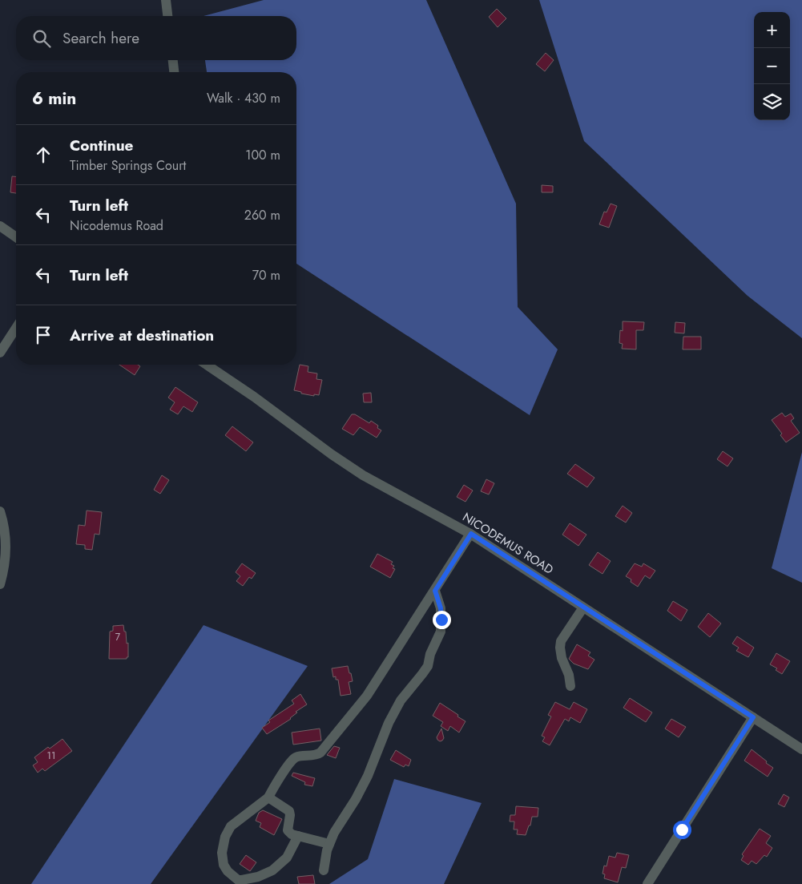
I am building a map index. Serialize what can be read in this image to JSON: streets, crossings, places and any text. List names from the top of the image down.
{
  "streets": {
    "street": ["NICODEMUS ROAD"]
  },
  "house_numbers": ["7", "11"],
  "page": {
    "map_buttons": ["+", "−"],
    "search": "Search here",
    "heading": ["6 min", "Walk · 430 m"],
    "list": [
      ["Continue", "Timber Springs Court", "100 m"],
      ["Turn left", "Nicodemus Road", "260 m"],
      ["Turn left", "70 m"],
      "Arrive at destination"
    ]
  }
}
